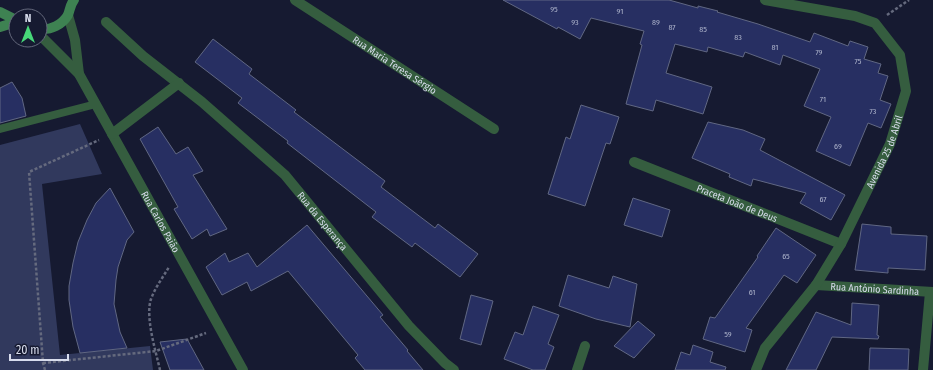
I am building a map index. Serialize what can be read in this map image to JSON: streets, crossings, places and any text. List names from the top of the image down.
{
  "streets": {
    "street": [
      "Rua Maria Teresa Sérgio",
      "Avenida 25 de Abril",
      "Praceta João de Deus",
      "Rua da Esperança",
      "Rua Carlos Paião",
      "Rua António Sardinha"
    ]
  },
  "crossings": [
    ["Avenida 25 de Abril", "Praceta João de Deus"],
    ["Avenida 25 de Abril", "Rua António Sardinha"]
  ],
  "house_numbers": [
    "95",
    "91",
    "93",
    "89",
    "87",
    "85",
    "83",
    "81",
    "79",
    "75",
    "71",
    "73",
    "69",
    "67",
    "65",
    "61",
    "59"
  ],
  "scale_bar": "20 m",
  "north": "top"
}
